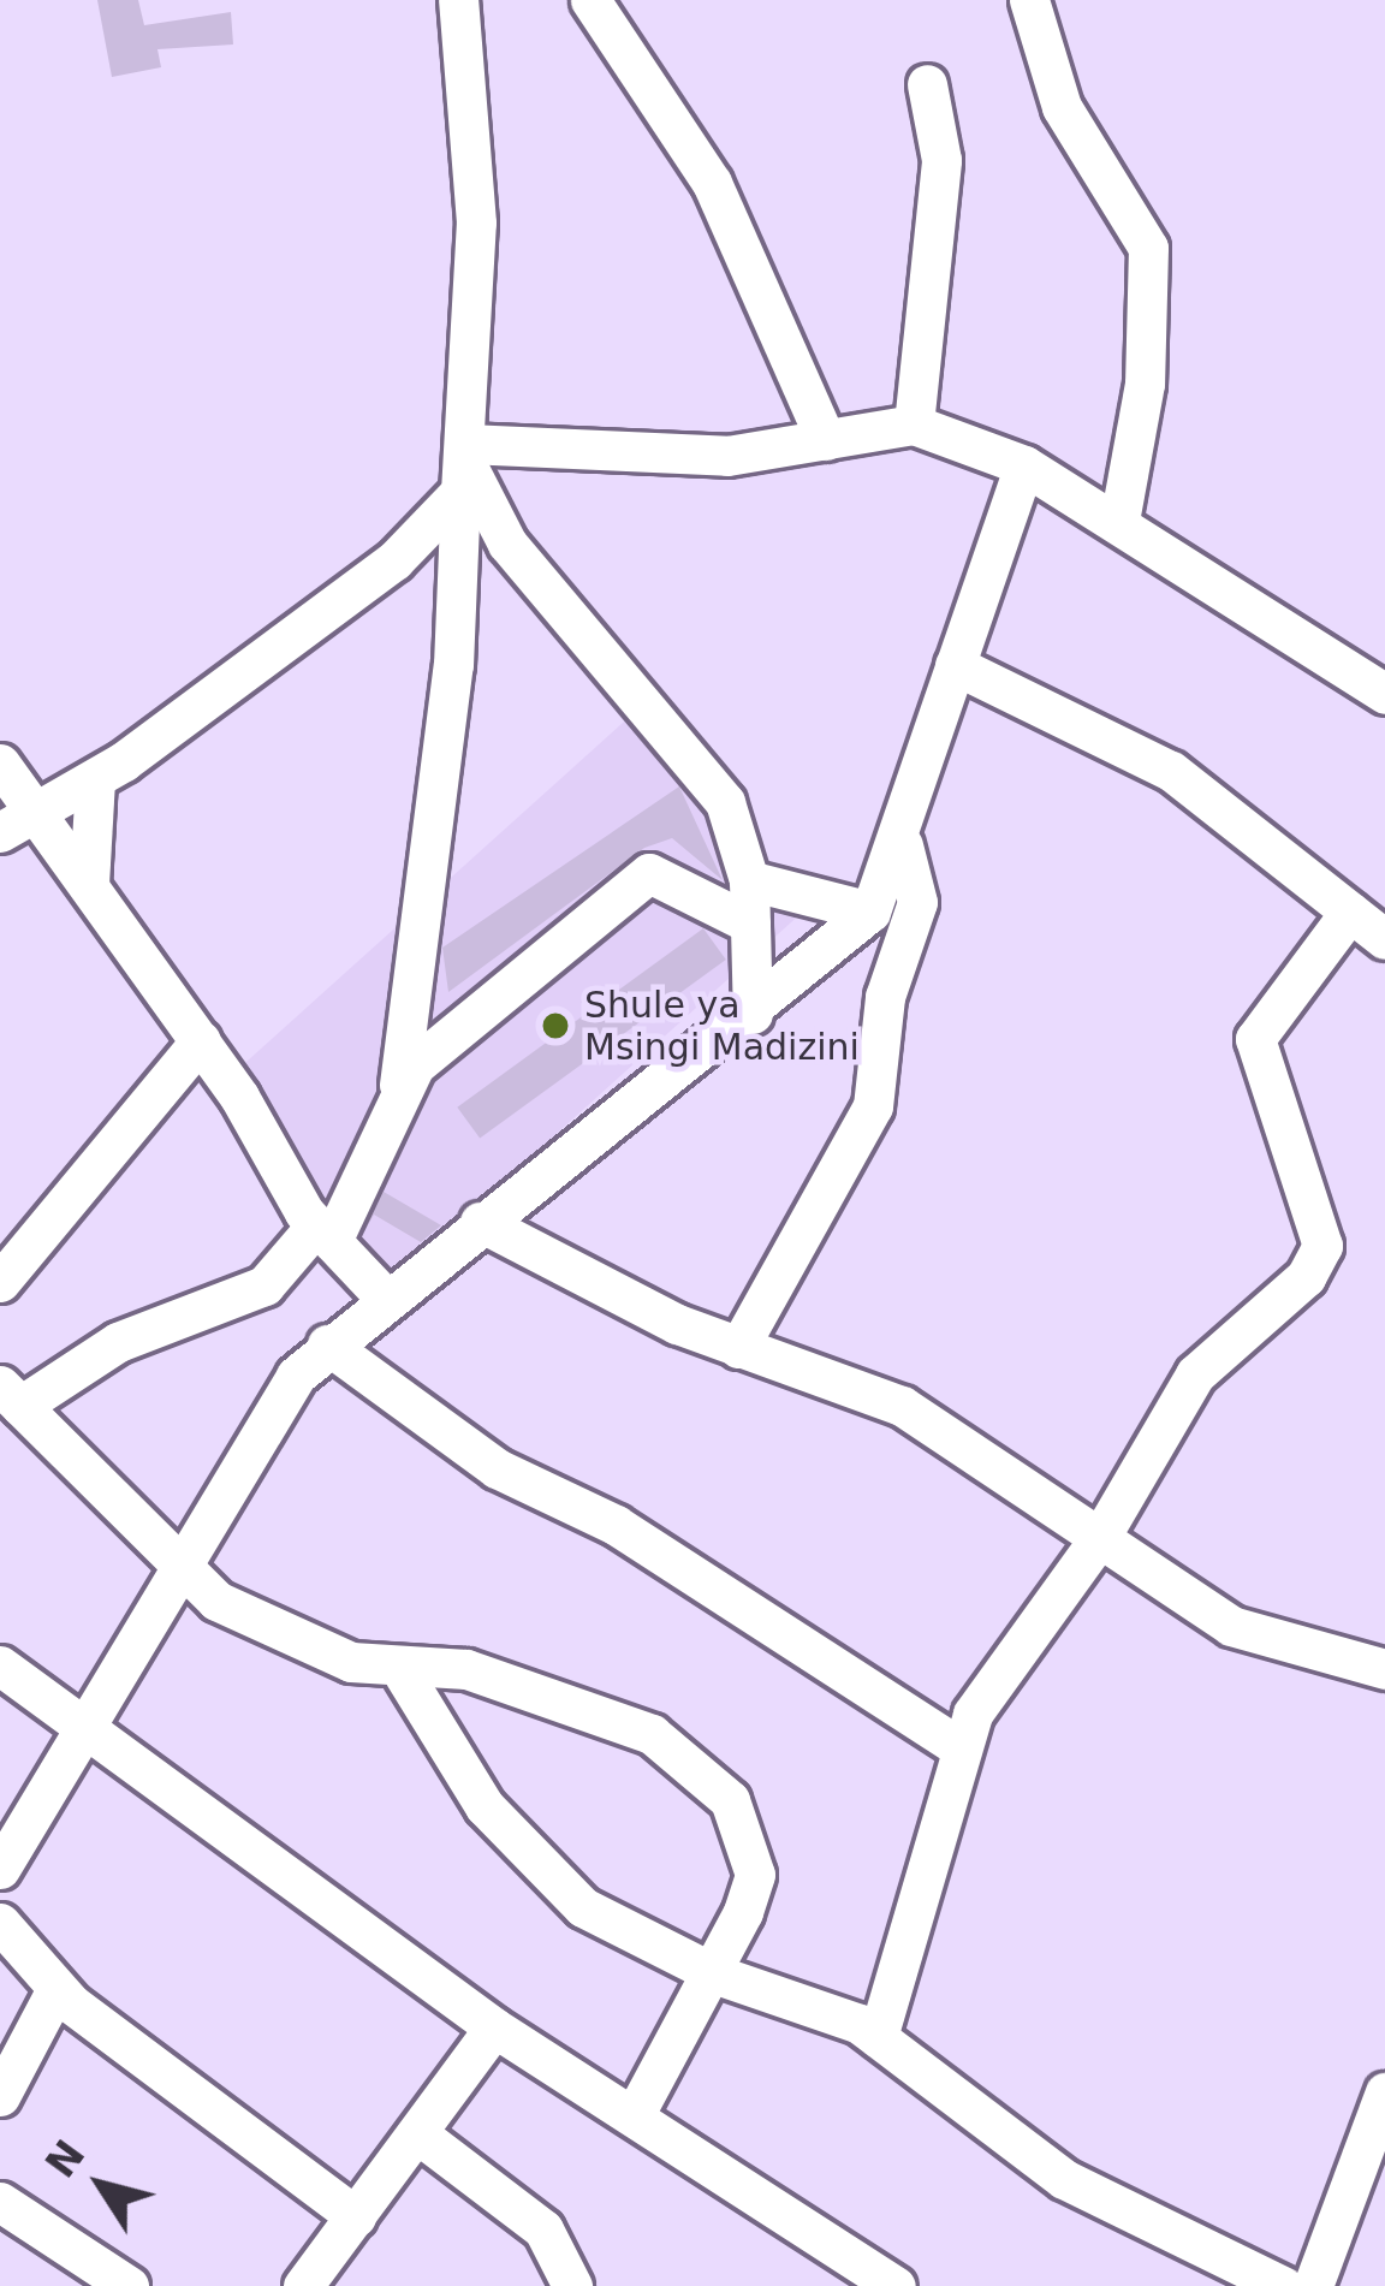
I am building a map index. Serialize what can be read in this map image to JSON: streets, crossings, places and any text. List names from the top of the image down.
{
  "places": ["Shule ya Msingi Madizini"],
  "north": "top left"
}
